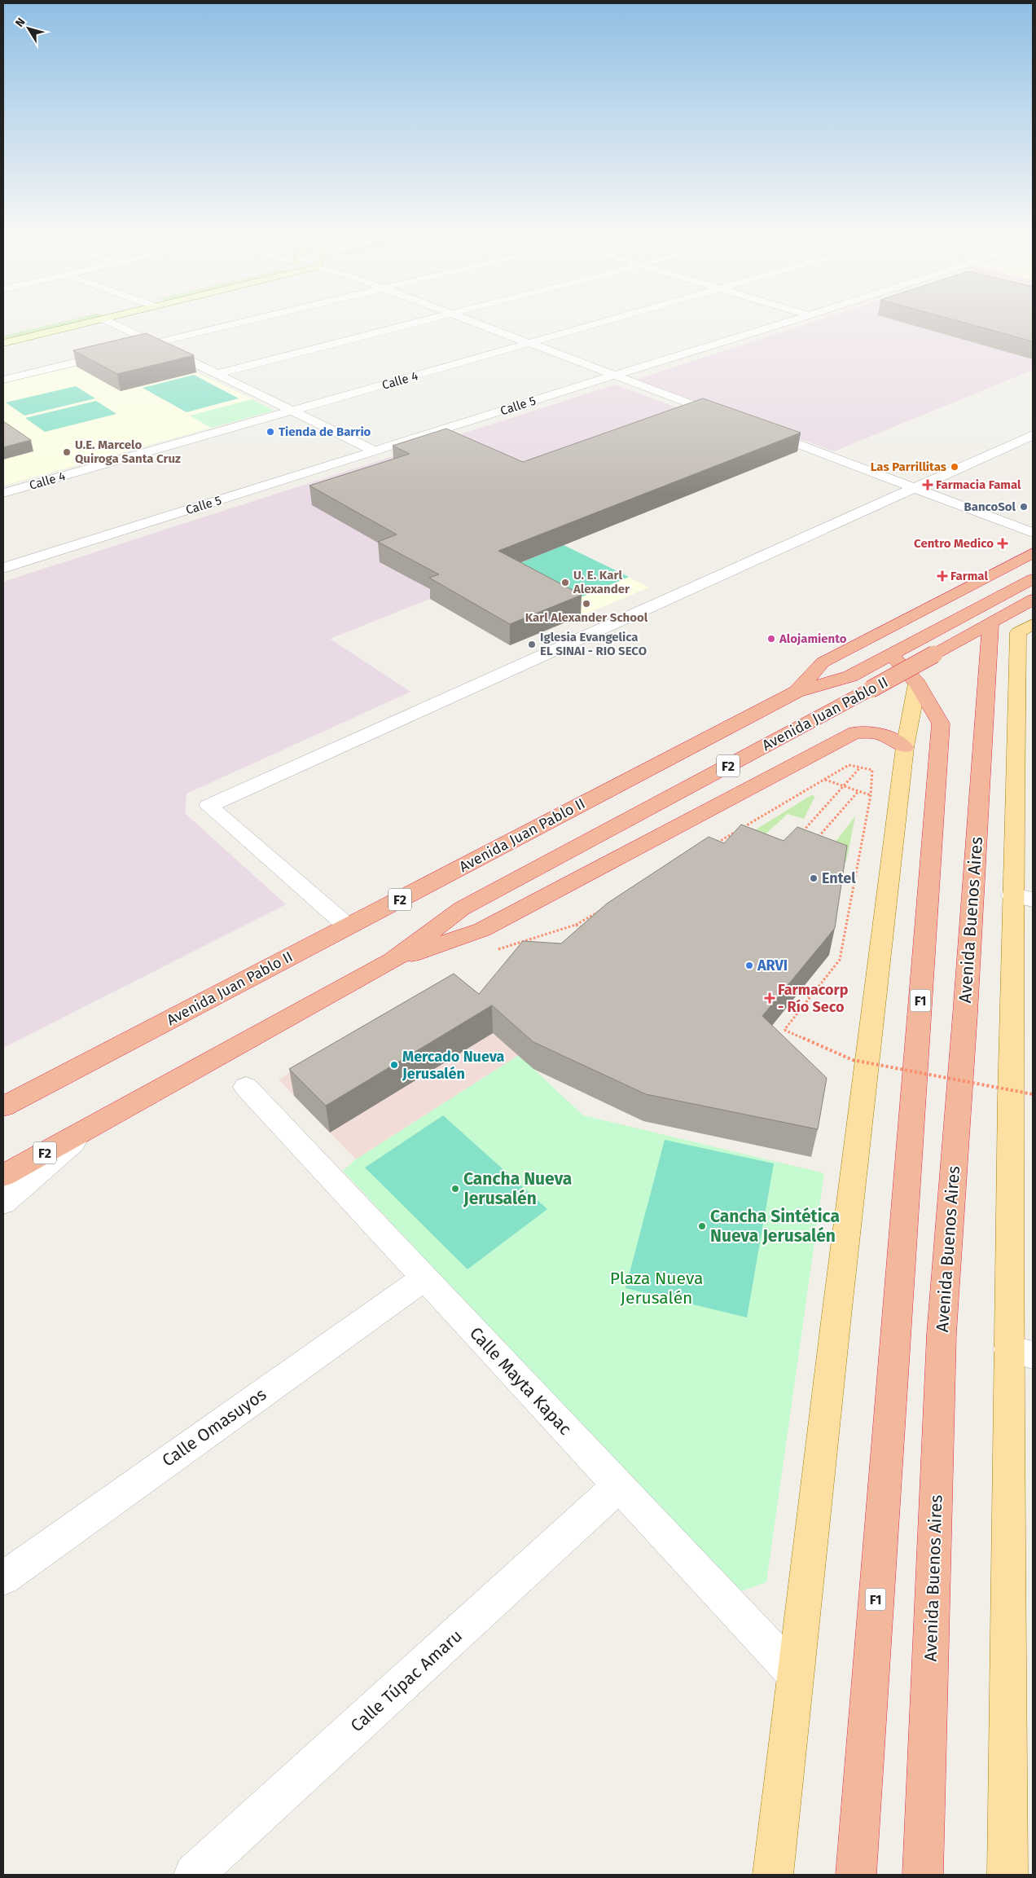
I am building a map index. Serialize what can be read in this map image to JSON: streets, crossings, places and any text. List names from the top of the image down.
{
  "streets": {
    "highway": [
      "Avenida Juan Pablo II",
      "F2",
      "Avenida Buenos Aires",
      "F1"
    ],
    "street": [
      "Calle 4",
      "Calle 5",
      "Calle Mayta Kapac",
      "Calle Omasuyos",
      "Calle Túpac Amaru"
    ]
  },
  "crossings": [
    ["Avenida Juan Pablo II", "F2"],
    ["Avenida Juan Pablo II", "Avenida Buenos Aires"],
    ["F2", "F1"],
    ["Calle Mayta Kapac", "Calle Omasuyos"],
    ["Calle Mayta Kapac", "Calle Túpac Amaru"]
  ],
  "parks": ["Plaza Nueva Jerusalén"],
  "places": {
    "other": [
      "Tienda de Barrio",
      "U.E. Marcelo Quiroga Santa Cruz",
      "Las Parrillitas",
      "BancoSol",
      "U. E. Karl Alexander",
      "Karl Alexander School",
      "Alojamiento",
      "Iglesia Evangelica EL SINAI - RIO SECO",
      "Entel",
      "ARVI",
      "Mercado Nueva Jerusalén",
      "Cancha Nueva Jerusalén",
      "Cancha Sintética Nueva Jerusalén"
    ],
    "health": [
      "Farmacia Famal",
      "Centro Medico",
      "Farmal",
      "Farmacorp - Río Seco"
    ]
  },
  "north": "top left"
}
